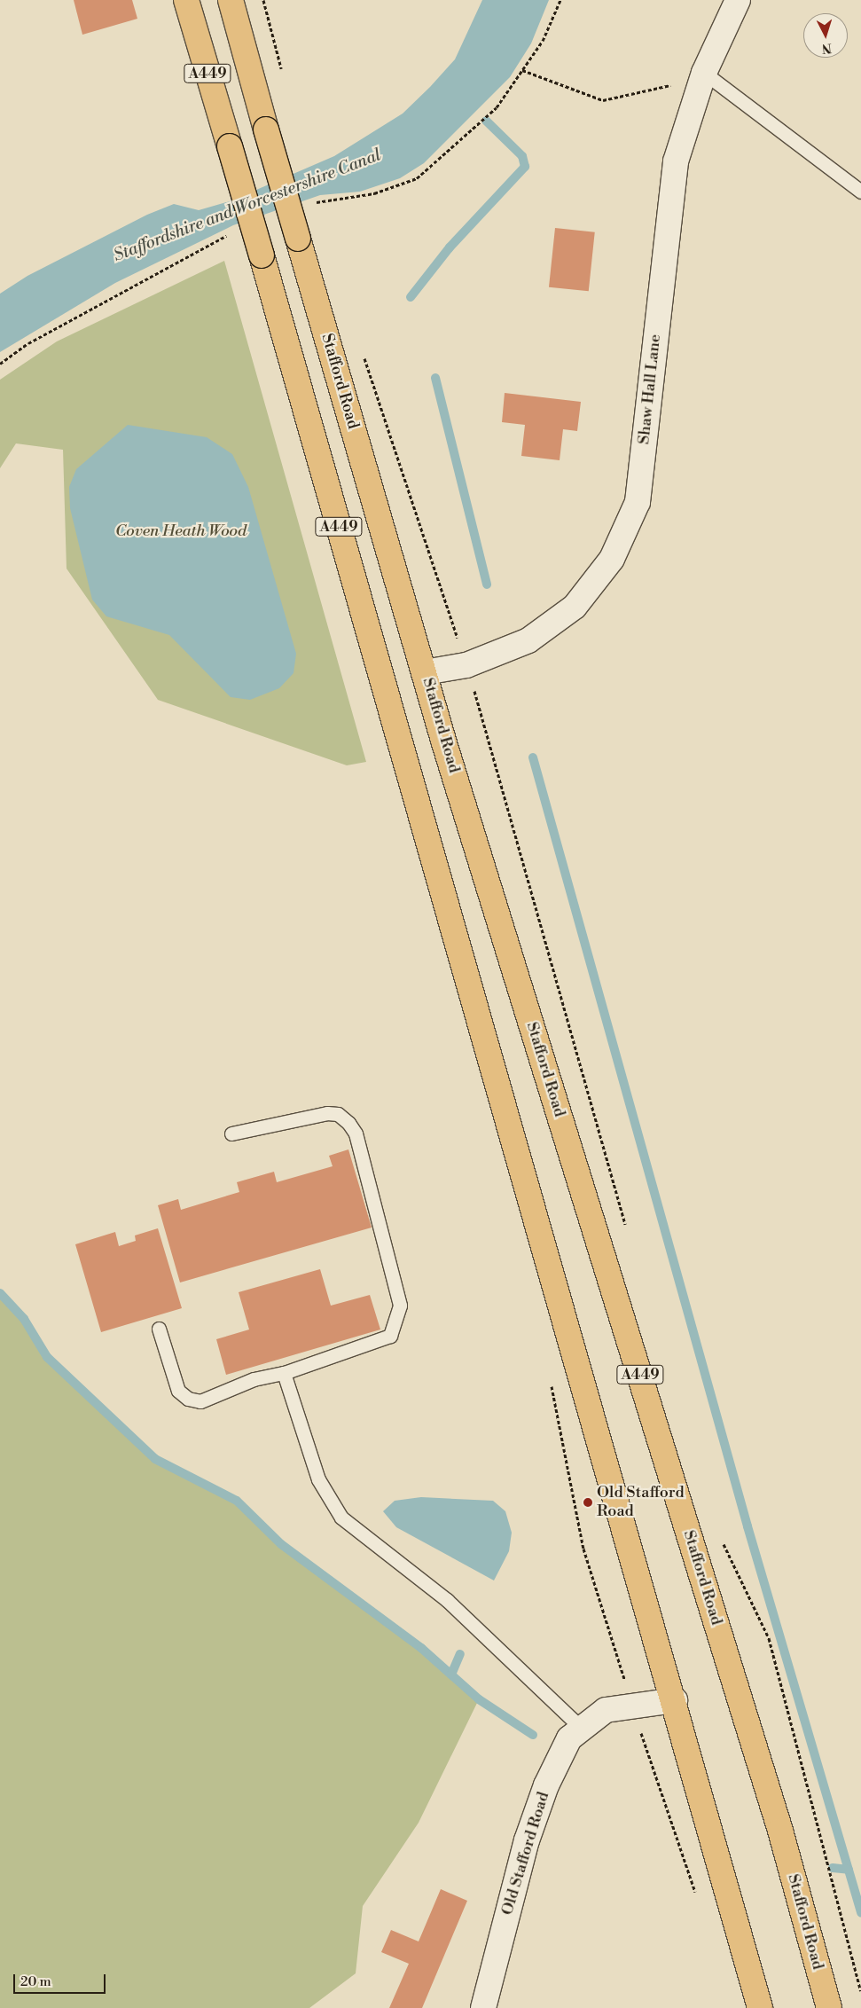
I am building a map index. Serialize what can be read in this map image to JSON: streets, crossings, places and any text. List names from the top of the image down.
{
  "streets": {
    "highway": ["A449", "Stafford Road"],
    "street": ["Shaw Hall Lane", "Old Stafford Road"]
  },
  "crossings": [
    ["A449", "Old Stafford Road"],
    ["Stafford Road", "Shaw Hall Lane"]
  ],
  "water": ["Staffordshire and Worcestershire Canal"],
  "parks": ["Coven Heath Wood"],
  "places": ["Old Stafford Road"],
  "scale_bar": "20 m",
  "north": "bottom"
}
